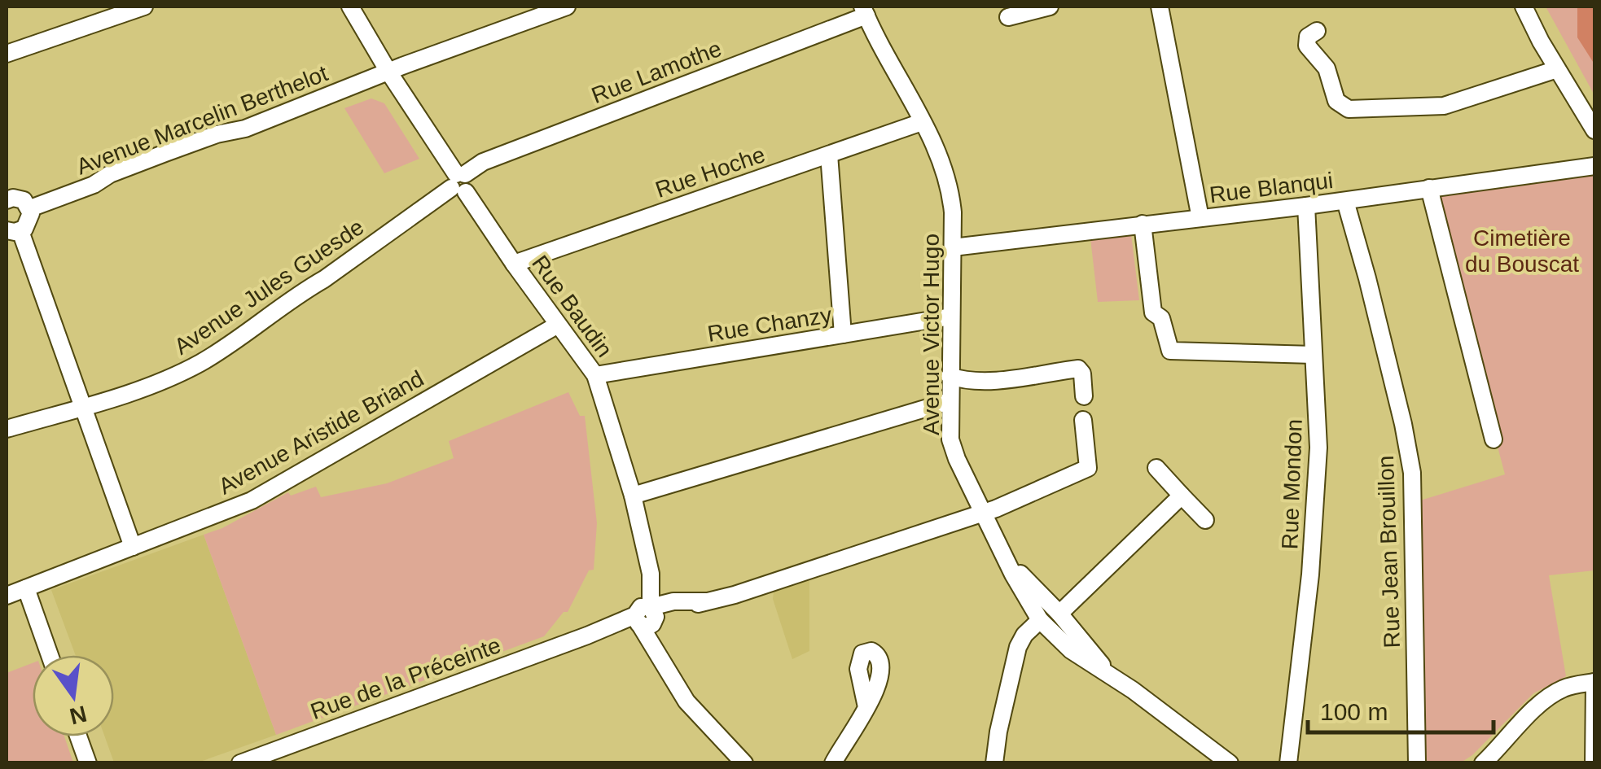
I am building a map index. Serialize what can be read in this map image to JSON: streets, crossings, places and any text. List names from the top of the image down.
{
  "streets": {
    "street": [
      "Rue Lamothe",
      "Avenue Marcelin Berthelot",
      "Rue Hoche",
      "Rue Blanqui",
      "Avenue Jules Guesde",
      "Rue Baudin",
      "Rue Chanzy",
      "Avenue Victor Hugo",
      "Avenue Aristide Briand",
      "Rue Mondon",
      "Rue Jean Brouillon",
      "Rue de la Préceinte"
    ]
  },
  "crossings": [
    ["Rue Lamothe", "Avenue Jules Guesde"],
    ["Rue Lamothe", "Rue Baudin"],
    ["Rue Lamothe", "Avenue Victor Hugo"],
    ["Avenue Marcelin Berthelot", "Rue Baudin"],
    ["Rue Hoche", "Rue Baudin"],
    ["Rue Hoche", "Avenue Victor Hugo"],
    ["Rue Blanqui", "Avenue Victor Hugo"],
    ["Rue Blanqui", "Rue Mondon"],
    ["Rue Blanqui", "Rue Jean Brouillon"],
    ["Avenue Jules Guesde", "Rue Baudin"],
    ["Rue Baudin", "Rue Chanzy"],
    ["Rue Baudin", "Avenue Aristide Briand"],
    ["Rue Baudin", "Rue de la Préceinte"],
    ["Rue Chanzy", "Avenue Victor Hugo"]
  ],
  "parks": ["Cimetière du Bouscat"],
  "scale_bar": "100 m",
  "north": "bottom"
}
